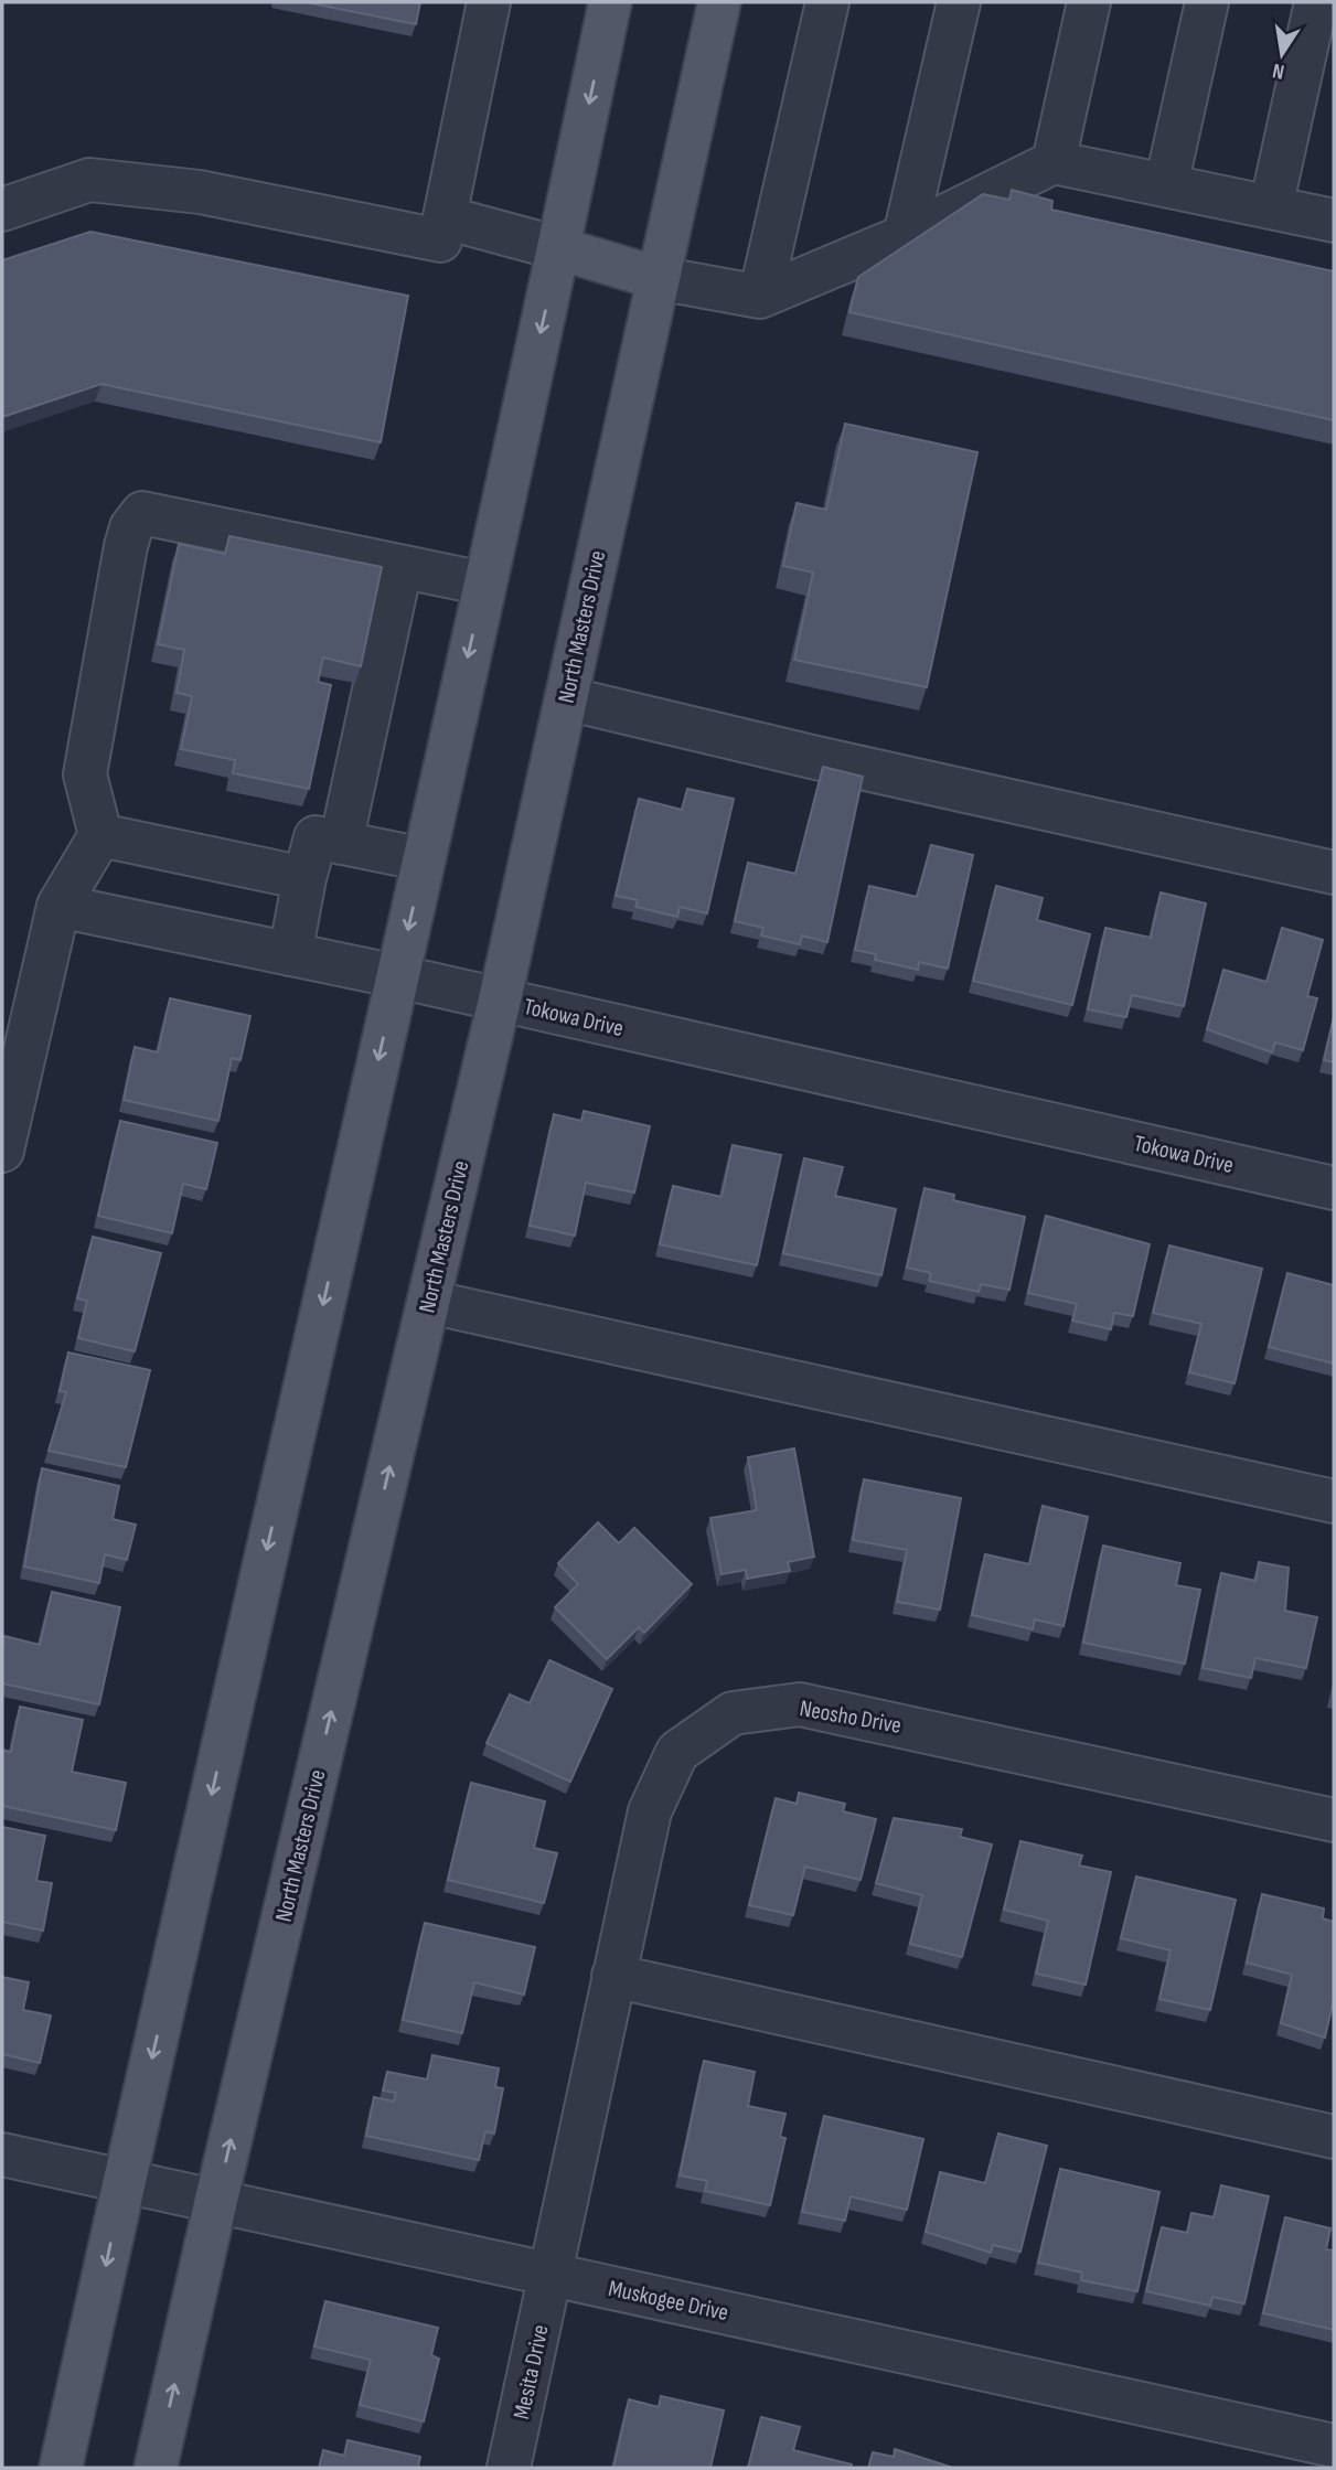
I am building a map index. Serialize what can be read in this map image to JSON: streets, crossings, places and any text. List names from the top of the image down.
{
  "streets": {
    "main road": ["North Masters Drive"],
    "street": [
      "Tokowa Drive",
      "Neosho Drive",
      "Muskogee Drive",
      "Mesita Drive"
    ]
  },
  "crossings": [
    ["North Masters Drive", "Tokowa Drive"],
    ["North Masters Drive", "Muskogee Drive"],
    ["Neosho Drive", "Muskogee Drive"],
    ["Neosho Drive", "Mesita Drive"],
    ["Muskogee Drive", "Mesita Drive"]
  ],
  "north": "bottom"
}
